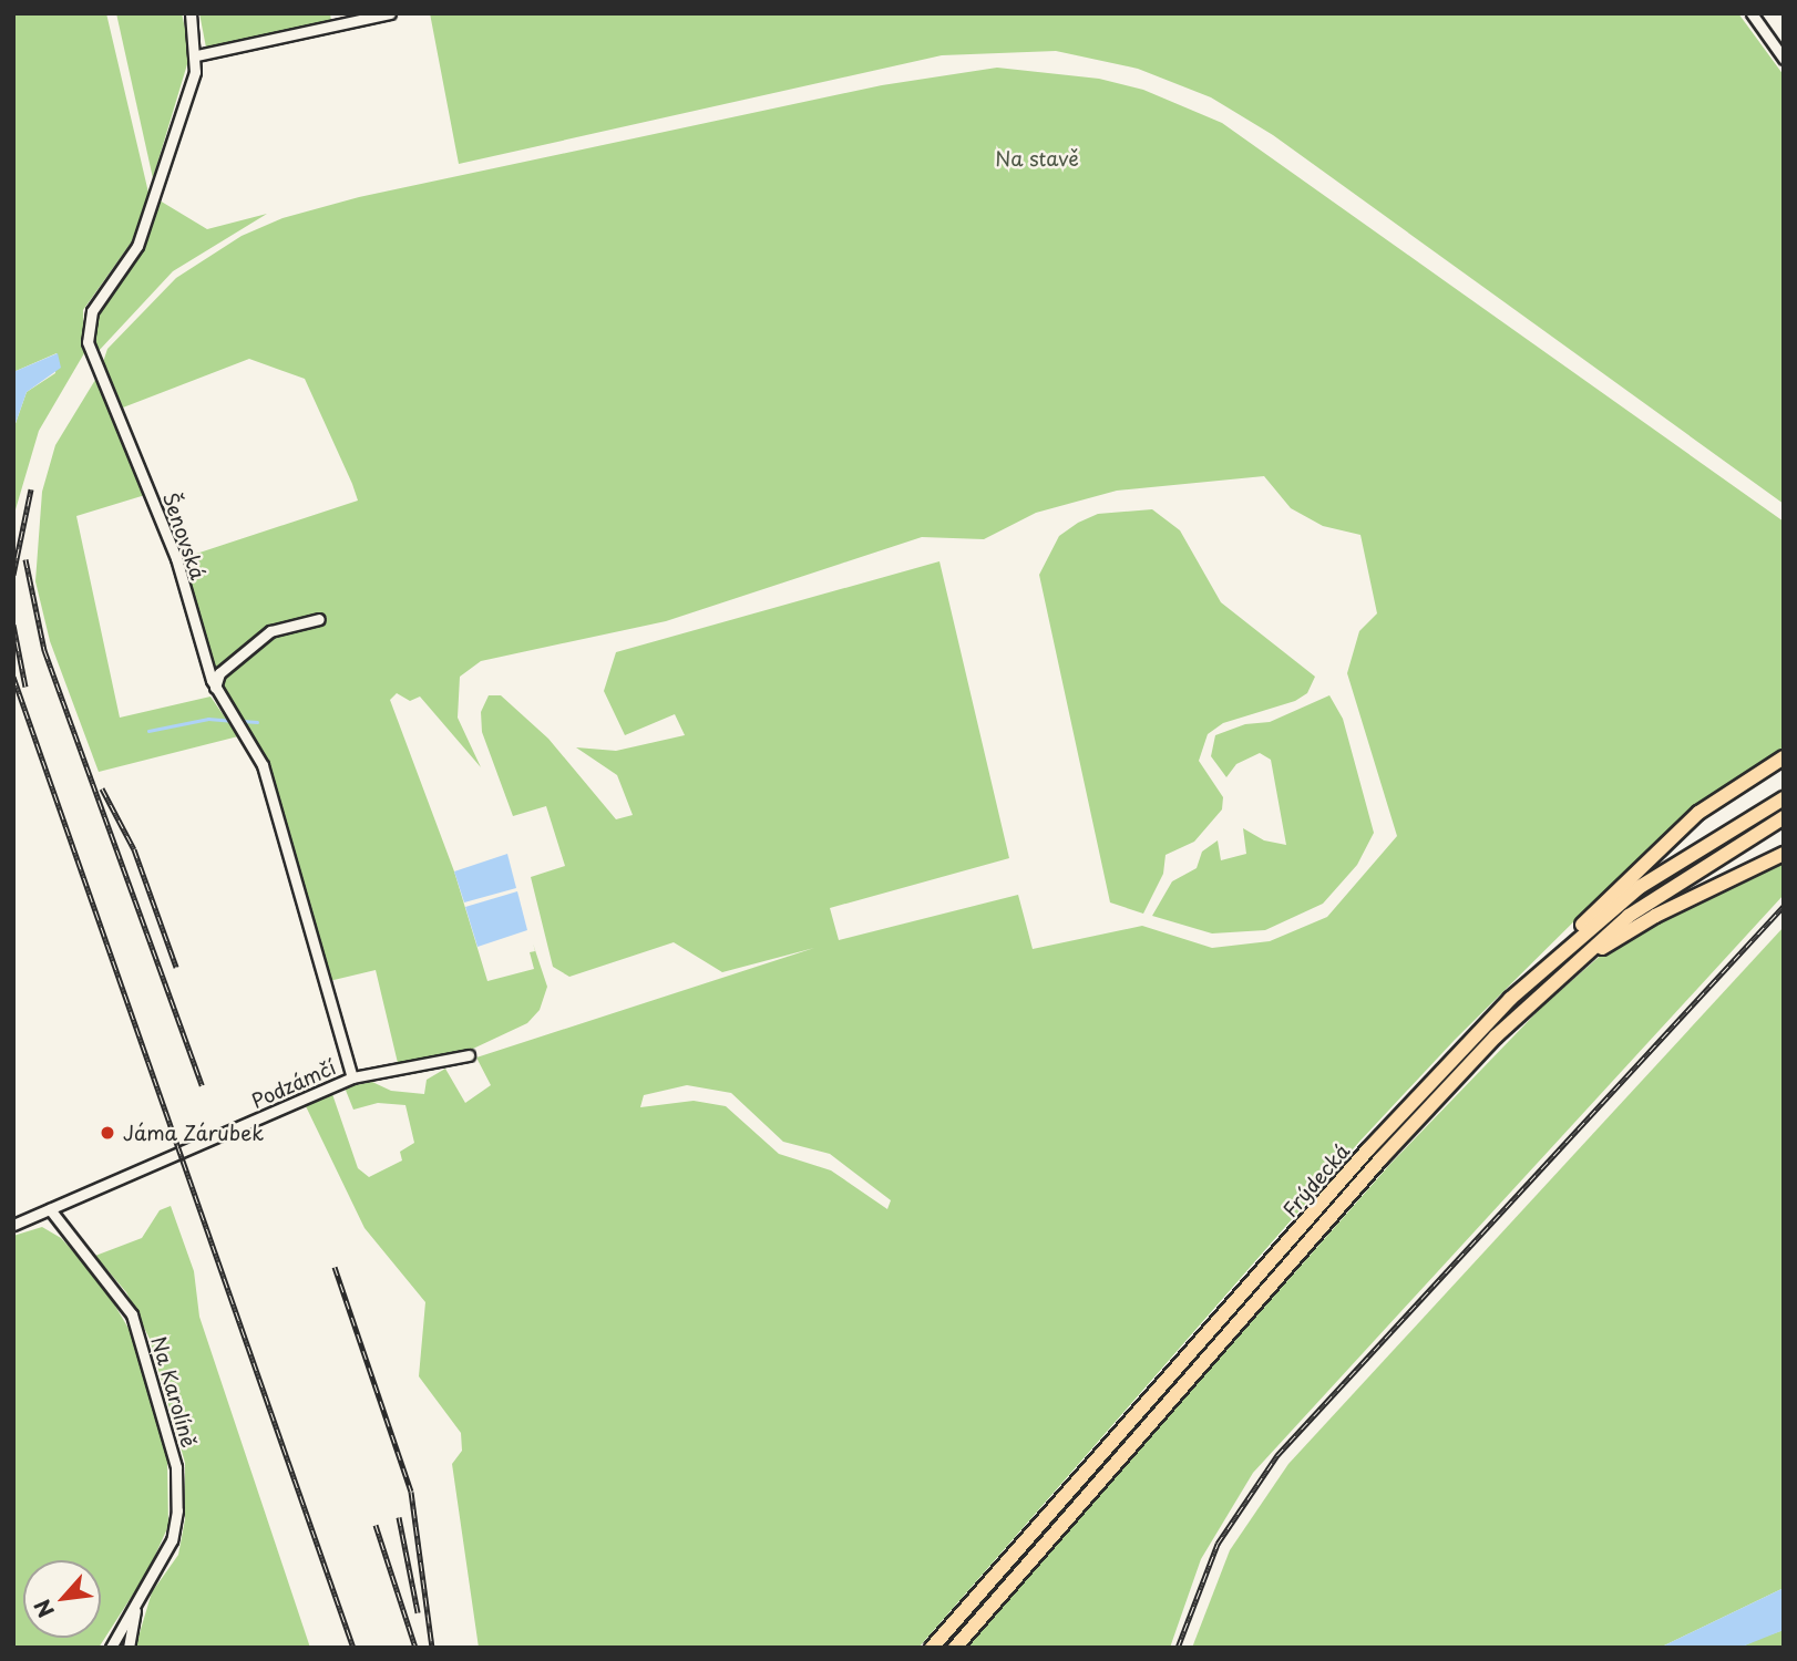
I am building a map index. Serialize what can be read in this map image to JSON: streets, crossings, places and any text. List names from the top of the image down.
{
  "streets": {
    "main road": ["Frýdecká"],
    "street": ["Šenovská", "Podzámčí", "Na Karolíně"]
  },
  "crossings": [
    ["Šenovská", "Podzámčí"],
    ["Podzámčí", "Na Karolíně"]
  ],
  "parks": ["Na stavě"],
  "places": ["Jáma Zárubek"],
  "north": "bottom left"
}
